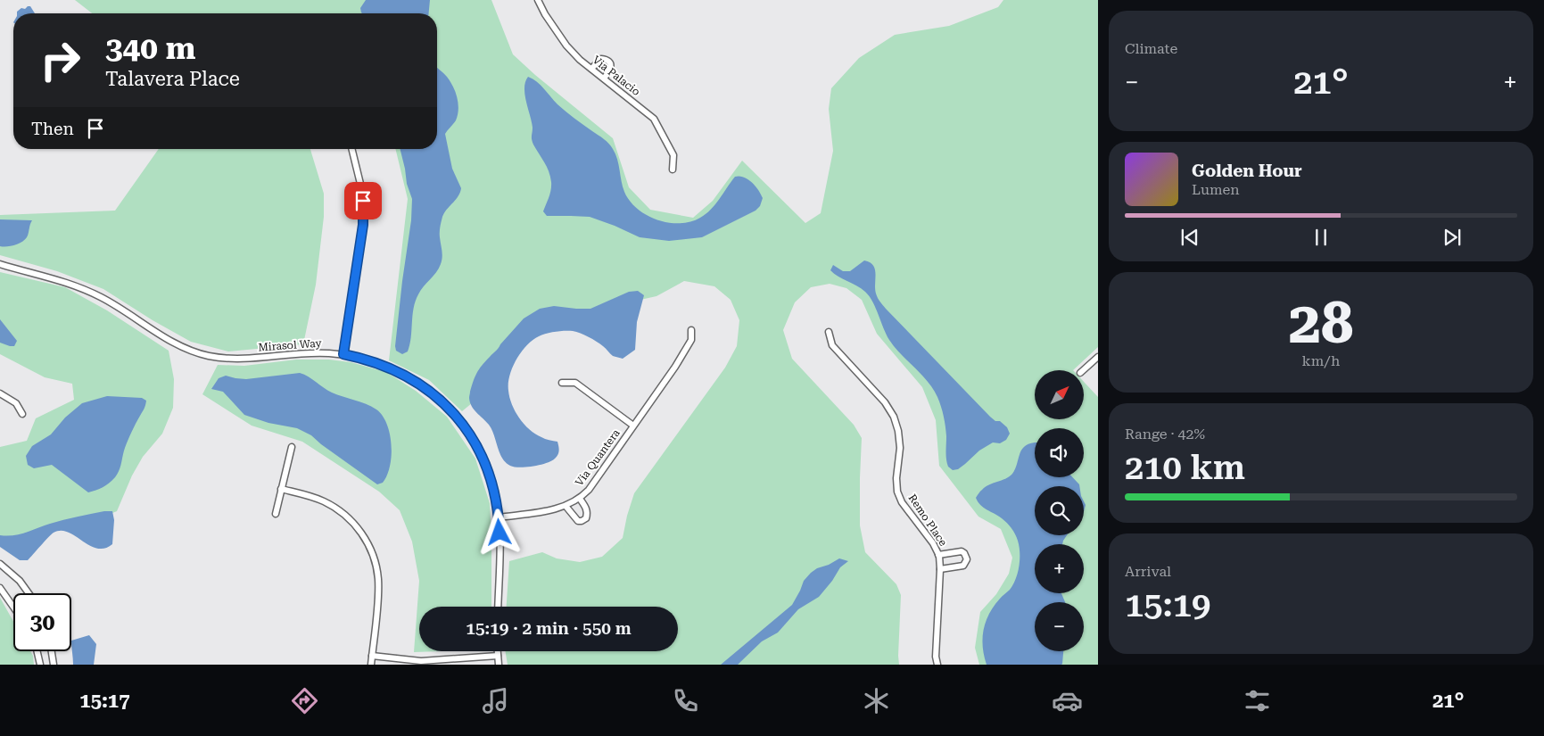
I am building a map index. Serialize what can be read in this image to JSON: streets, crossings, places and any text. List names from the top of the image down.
{
  "streets": {
    "street": [
      "Via Palacio",
      "Mirasol Way",
      "Via Quantera",
      "Remo Place"
    ]
  },
  "crossings": [
    ["Mirasol Way", "Via Quantera"]
  ],
  "north": "top right",
  "page": {
    "tile": [
      "Climate",
      ["28", "km/h"],
      ["Range · 42%", "210 km"],
      ["Arrival", "15:19"]
    ],
    "turn": ["340 m", "Talavera Place"],
    "heat": ["−", "21°", "+"],
    "then": "Then",
    "song": ["Golden Hour", "Lumen"],
    "map_buttons": ["+", "−"],
    "limit": "30",
    "trip": "15:19 · 2 min · 550 m",
    "tabs": ["15:17", "21°"]
  }
}
